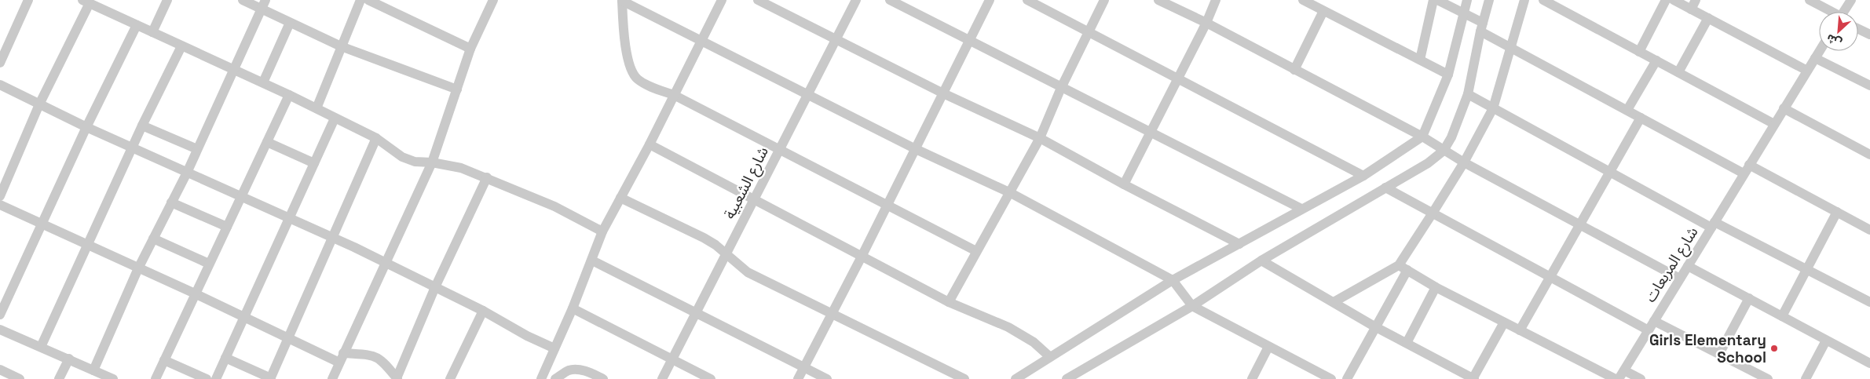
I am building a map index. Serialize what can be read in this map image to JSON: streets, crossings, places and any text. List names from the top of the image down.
{
  "streets": {
    "street": ["شارع الشعبية", "شارع المربعات"]
  },
  "places": ["Girls Elementary School"],
  "north": "bottom left"
}
